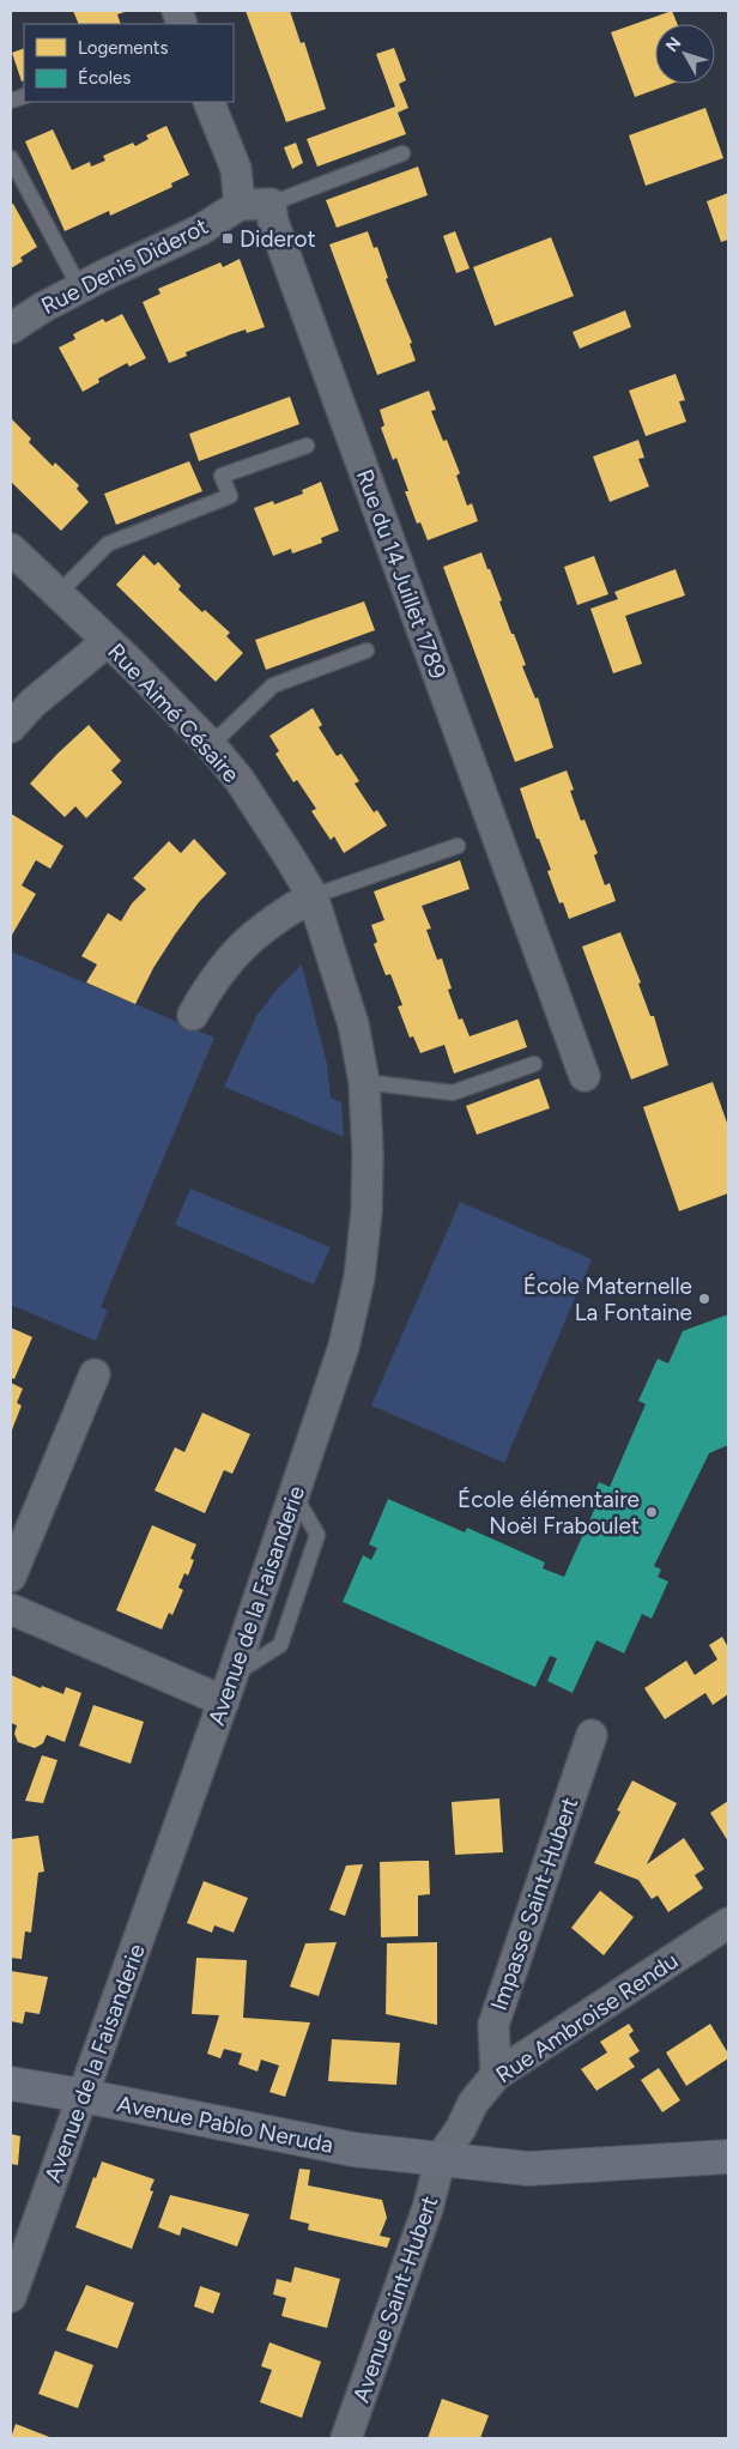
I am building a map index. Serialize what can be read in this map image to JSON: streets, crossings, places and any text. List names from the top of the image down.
{
  "streets": {
    "street": [
      "Rue Denis Diderot",
      "Rue du 14 Juillet 1789",
      "Rue Aimé Césaire",
      "Avenue de la Faisanderie",
      "Impasse Saint-Hubert",
      "Rue Ambroise Rendu",
      "Avenue Pablo Neruda",
      "Avenue Saint-Hubert"
    ]
  },
  "crossings": [
    ["Rue Aimé Césaire", "Avenue de la Faisanderie"],
    ["Avenue de la Faisanderie", "Avenue Pablo Neruda"],
    ["Impasse Saint-Hubert", "Rue Ambroise Rendu"],
    ["Rue Ambroise Rendu", "Avenue Pablo Neruda"],
    ["Rue Ambroise Rendu", "Avenue Saint-Hubert"],
    ["Avenue Pablo Neruda", "Avenue Saint-Hubert"]
  ],
  "places": {
    "transit": ["Diderot"],
    "other": ["École Maternelle La Fontaine", "École élémentaire Noël Fraboulet"]
  },
  "legend": ["Logements", "Écoles"],
  "north": "top left"
}
